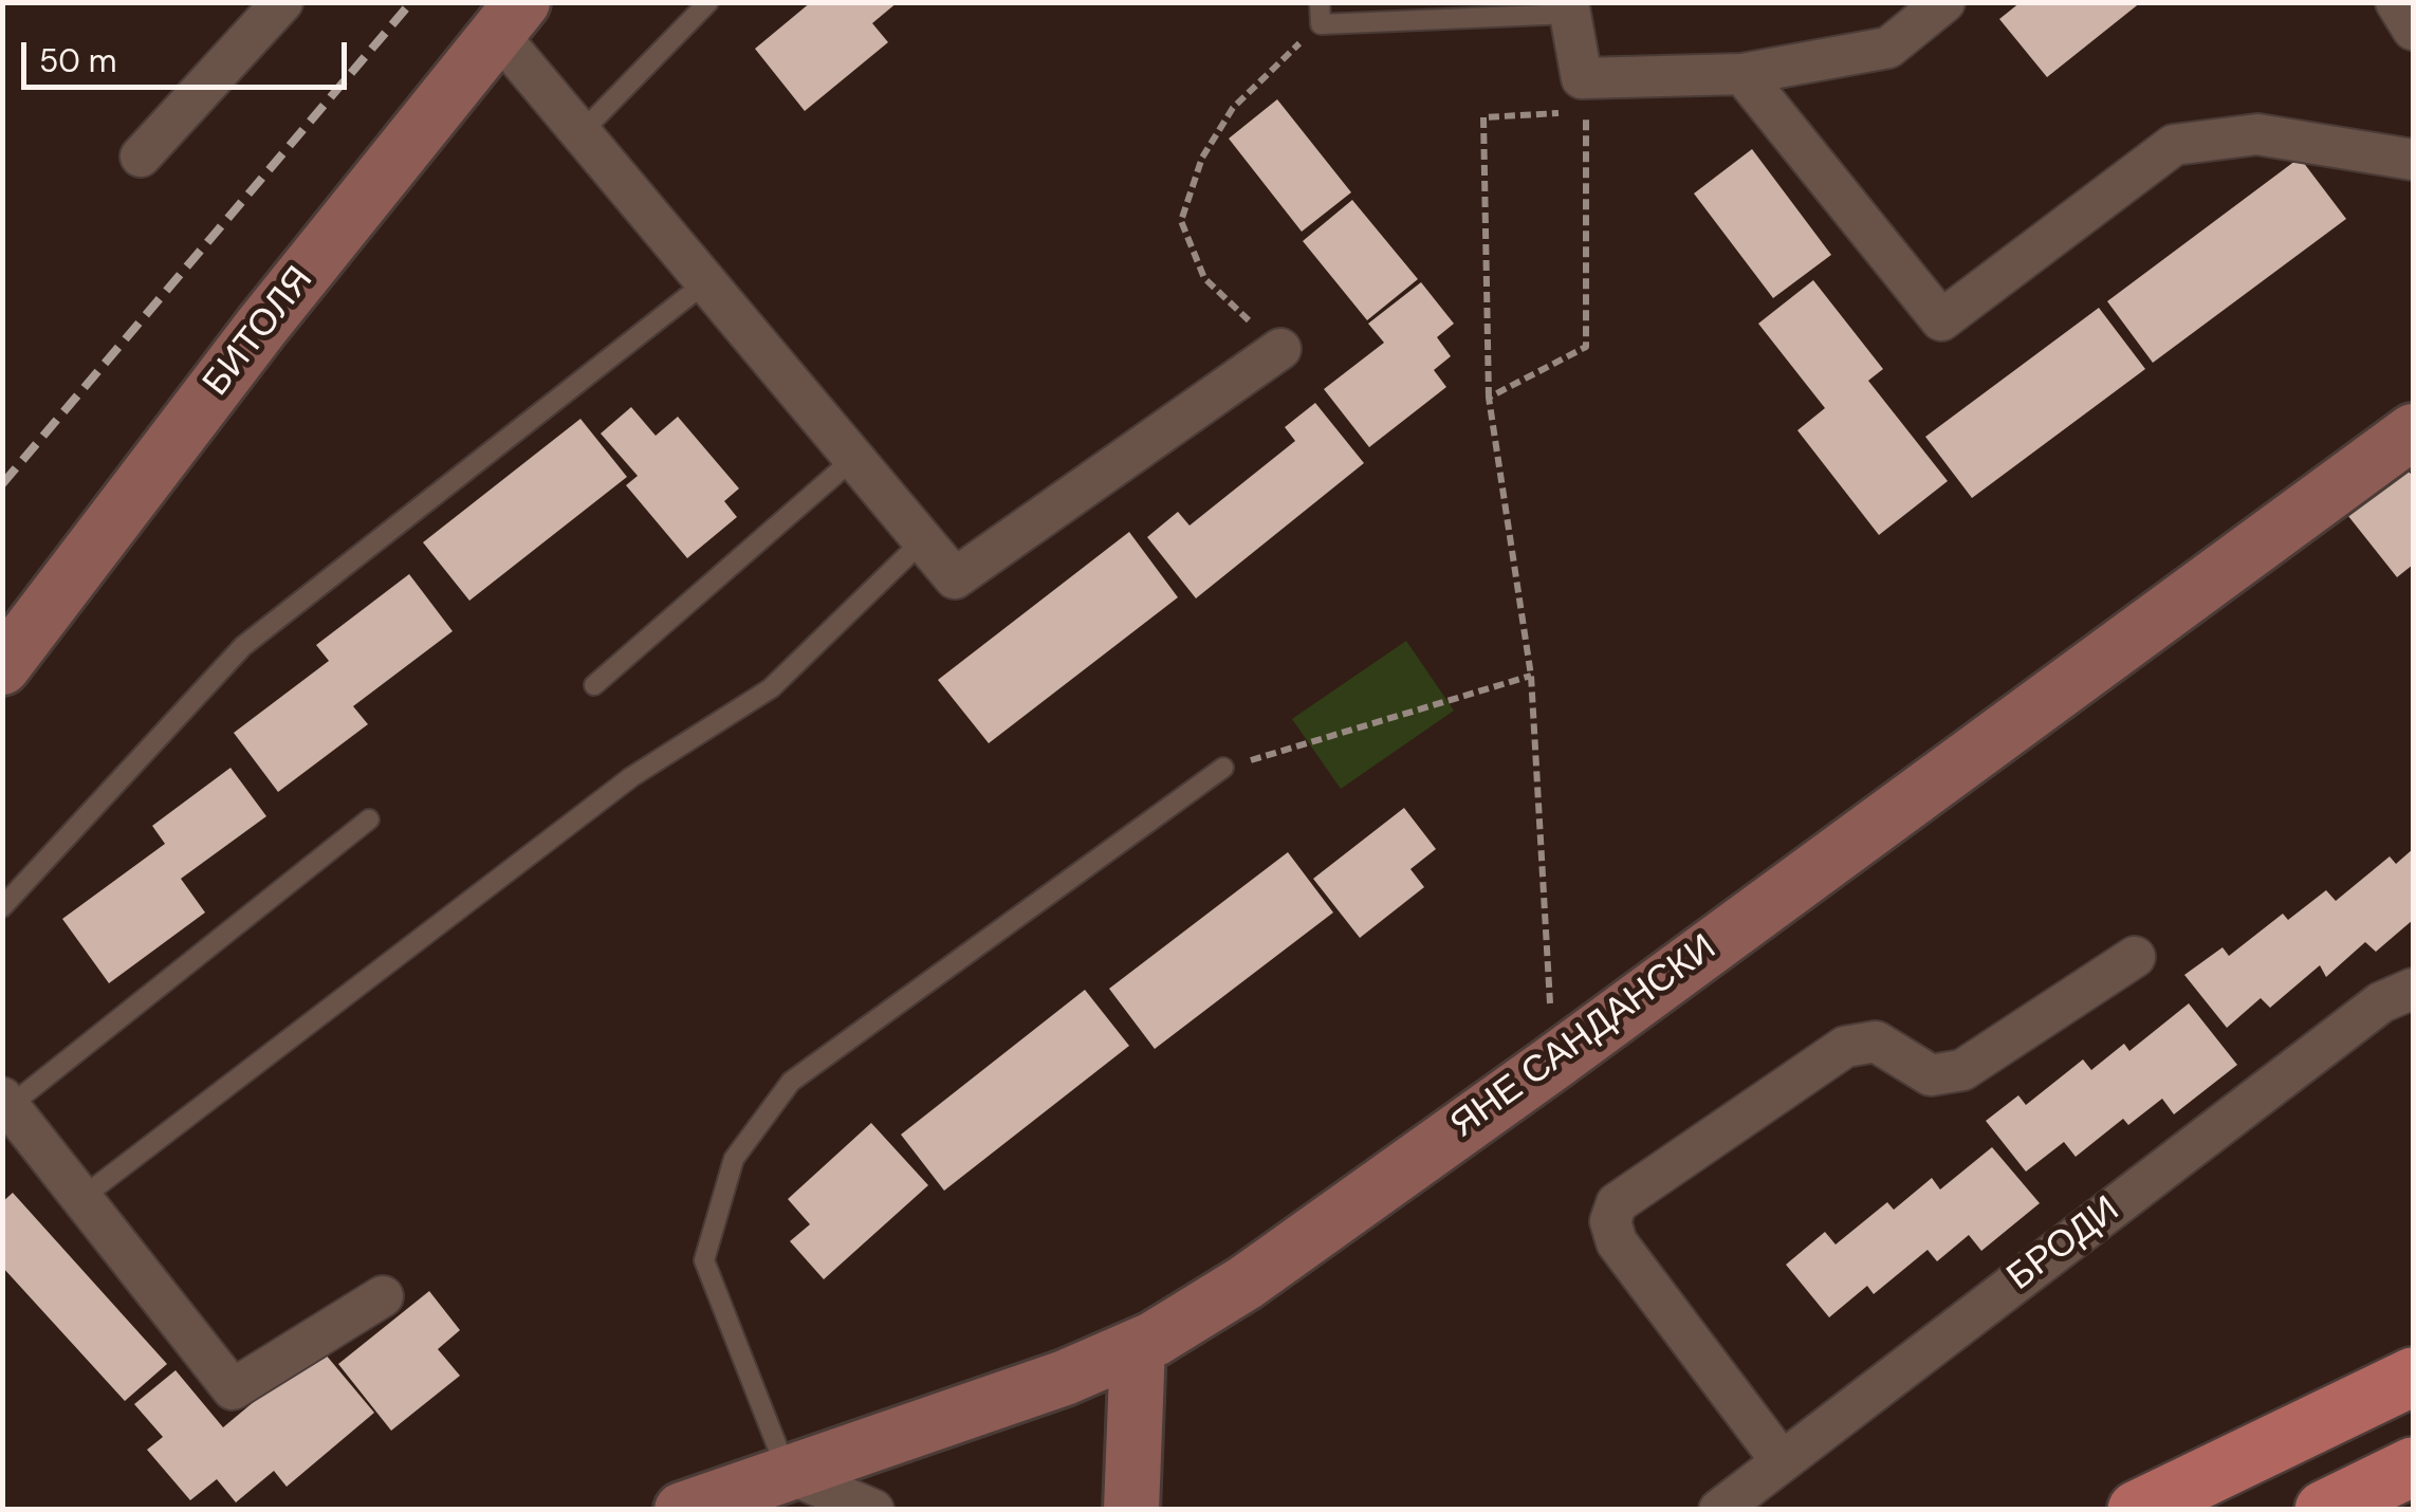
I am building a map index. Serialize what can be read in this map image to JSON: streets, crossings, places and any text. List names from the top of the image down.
{
  "streets": {
    "street": ["БИТОЛЯ", "ЯНЕ САНДАНСКИ", "БРОДИ"]
  },
  "scale_bar": "50 m"
}
